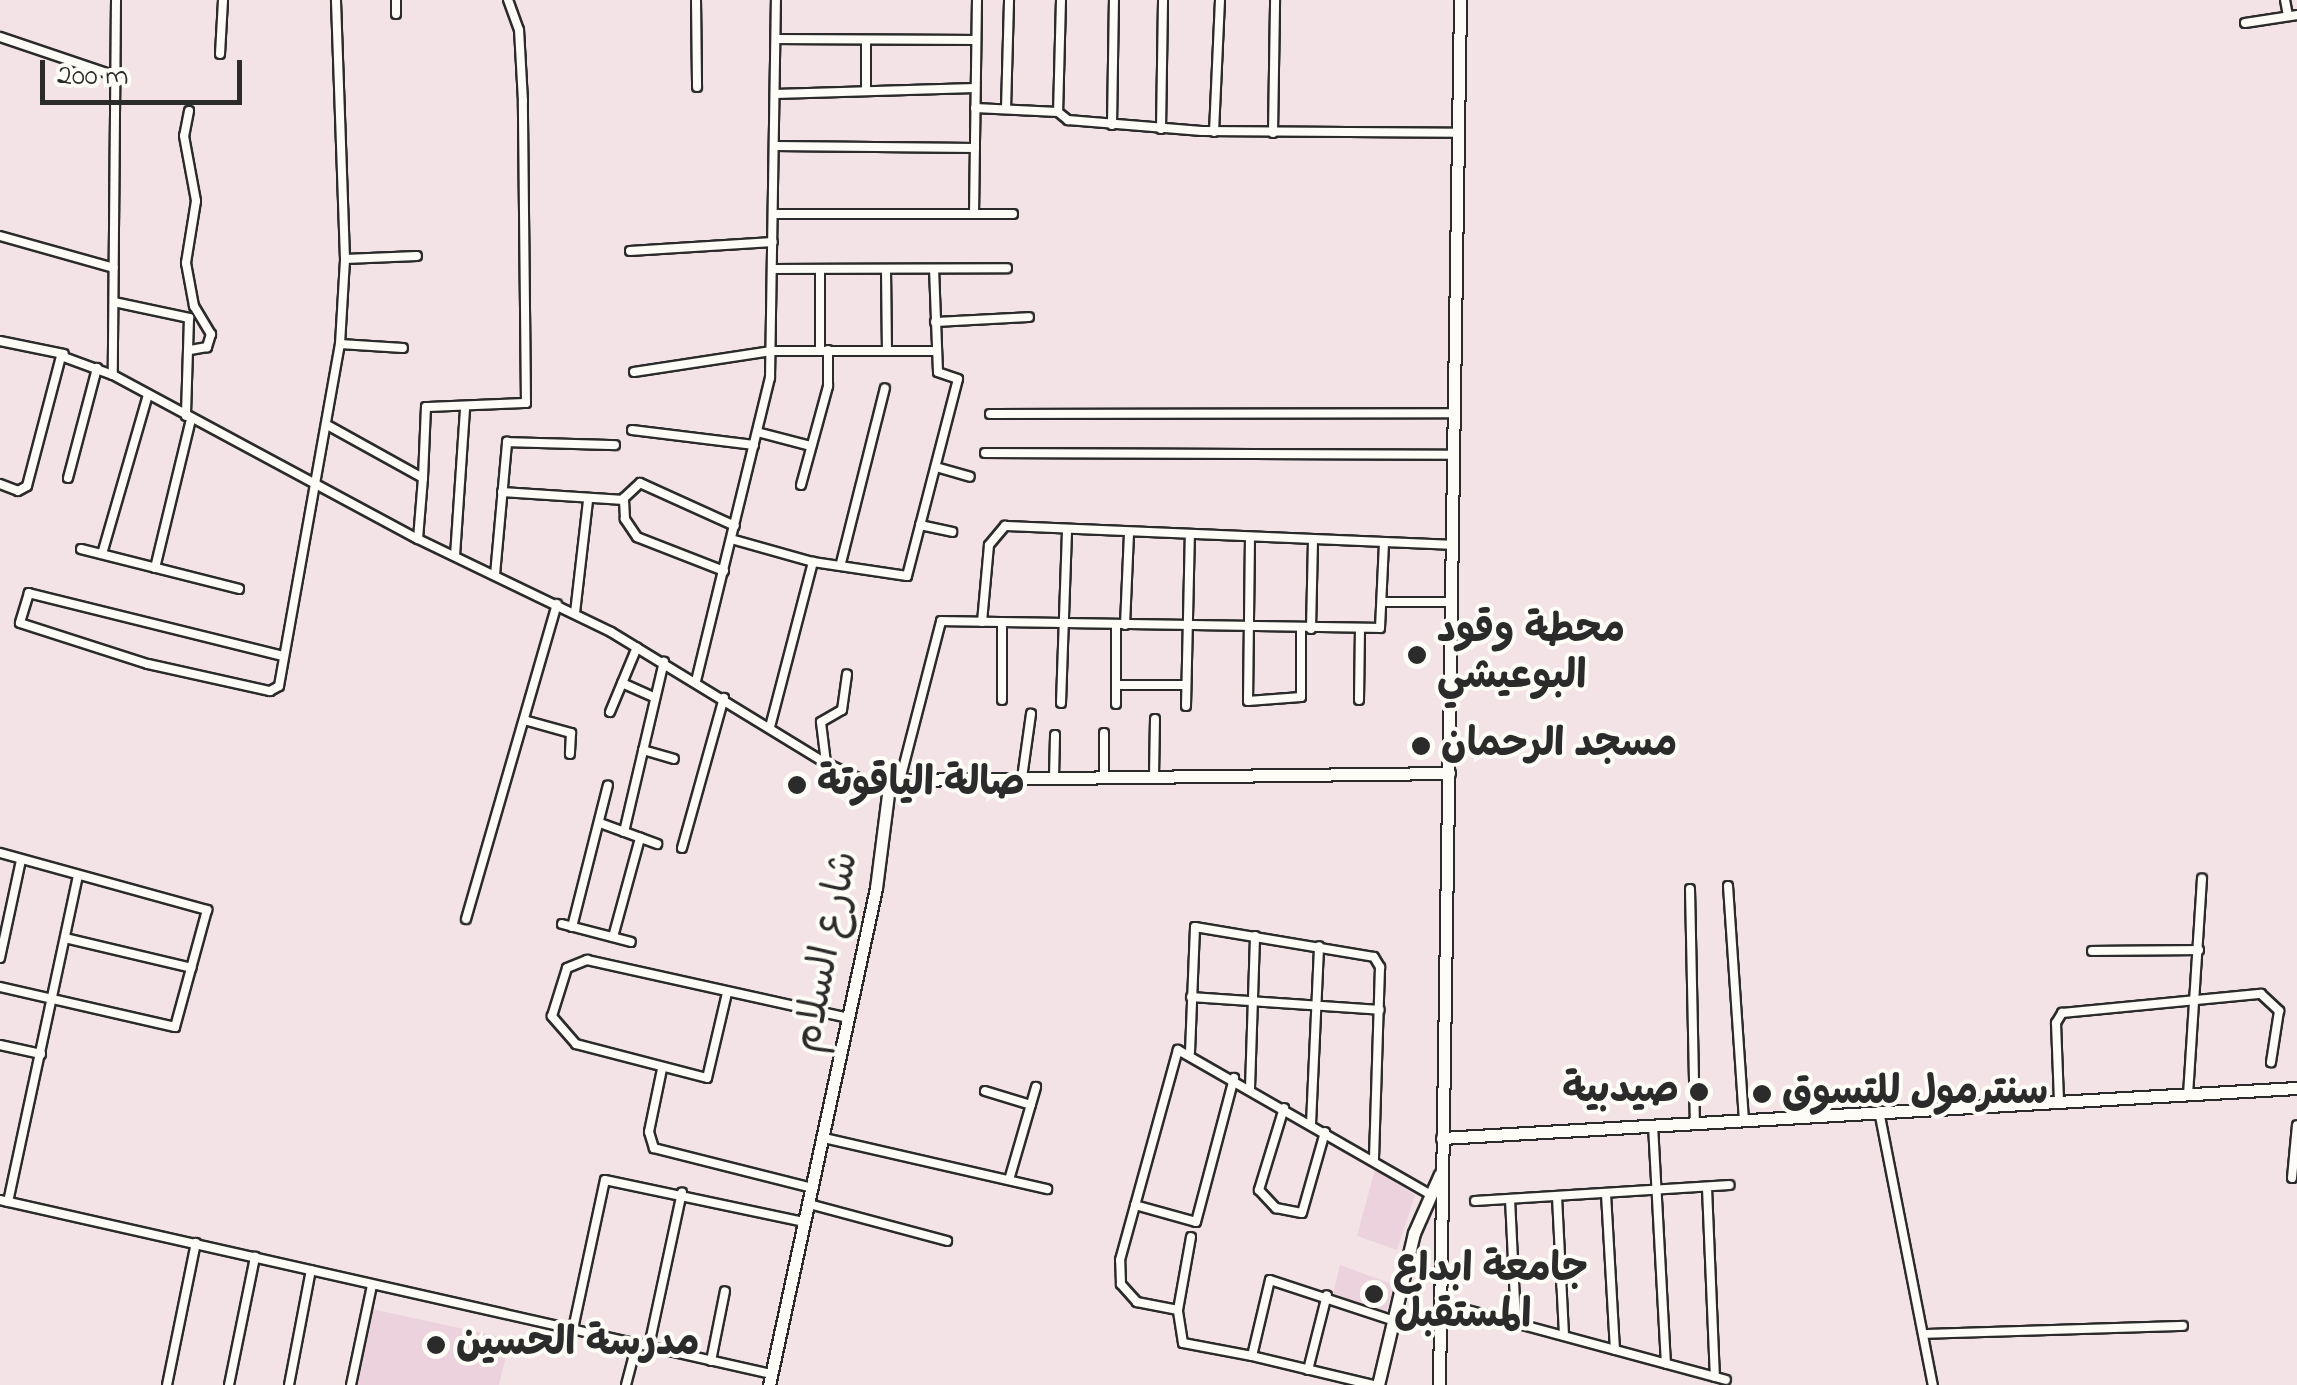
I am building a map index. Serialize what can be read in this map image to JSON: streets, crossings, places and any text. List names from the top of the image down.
{
  "streets": {
    "main road": ["شارع السلام"]
  },
  "places": [
    "محطة وقود البوعيشي",
    "مسجد الرحمان",
    "صالة الياقوتة",
    "صيدبية",
    "سنترمول للتسوق",
    "جامعة ابداع المستقبل",
    "مدرسة الحسين"
  ],
  "scale_bar": "200 m"
}
